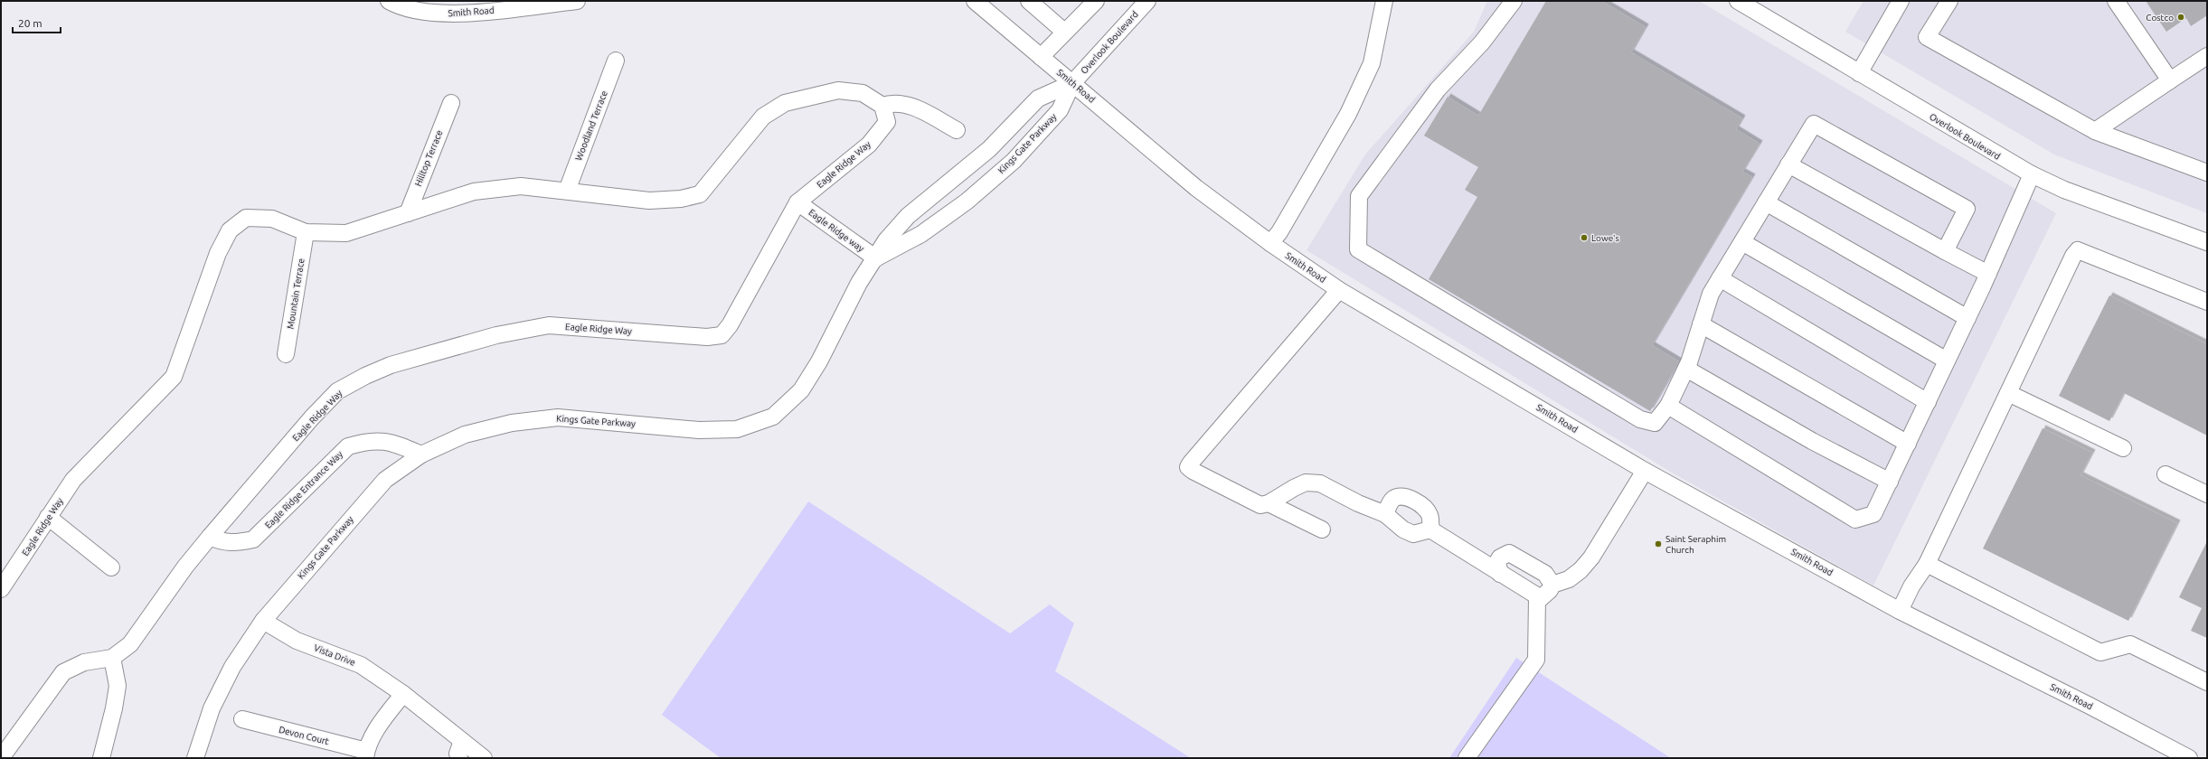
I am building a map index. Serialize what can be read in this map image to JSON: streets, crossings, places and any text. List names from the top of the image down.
{
  "streets": {
    "street": [
      "Smith Road",
      "Overlook Boulevard",
      "Woodland Terrace",
      "Kings Gate Parkway",
      "Hilltop Terrace",
      "Eagle Ridge Way",
      "Eagle Ridge way",
      "Mountain Terrace",
      "Eagle Ridge Entrance Way",
      "Vista Drive",
      "Devon Court"
    ]
  },
  "crossings": [
    ["Smith Road", "Overlook Boulevard"],
    ["Smith Road", "Kings Gate Parkway"],
    ["Overlook Boulevard", "Kings Gate Parkway"],
    ["Woodland Terrace", "Eagle Ridge Way"],
    ["Kings Gate Parkway", "Eagle Ridge way"],
    ["Kings Gate Parkway", "Eagle Ridge Entrance Way"],
    ["Kings Gate Parkway", "Vista Drive"],
    ["Hilltop Terrace", "Eagle Ridge Way"],
    ["Eagle Ridge Way", "Eagle Ridge way"],
    ["Eagle Ridge Way", "Mountain Terrace"],
    ["Eagle Ridge Way", "Eagle Ridge Entrance Way"]
  ],
  "places": ["Costco", "Lowe's", "Saint Seraphim Church"],
  "scale_bar": "20 m"
}
